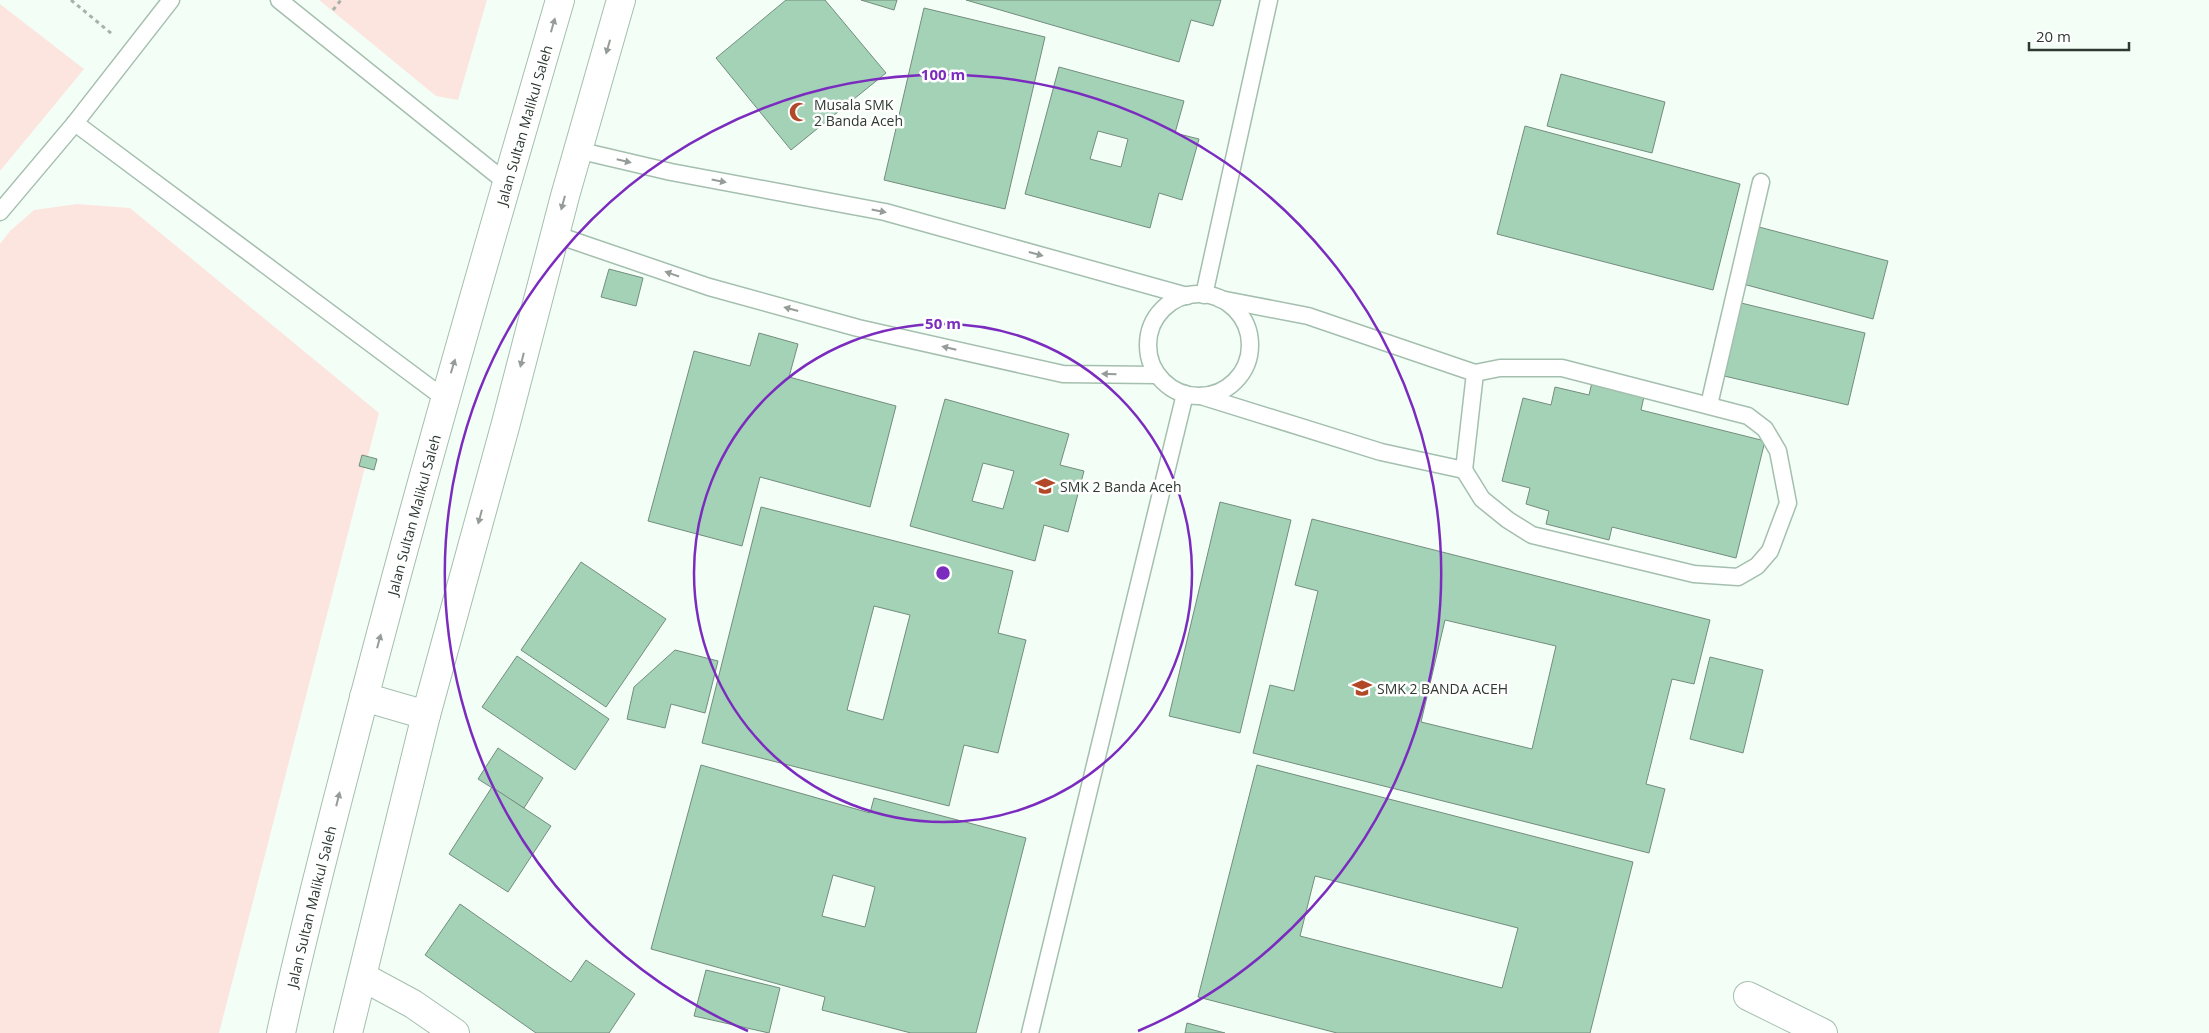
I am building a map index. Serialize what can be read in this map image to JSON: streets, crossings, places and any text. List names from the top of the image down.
{
  "streets": {
    "main road": ["Jalan Sultan Malikul Saleh"]
  },
  "places": {
    "mosque": ["Musala SMK 2 Banda Aceh"],
    "school or university": ["SMK 2 Banda Aceh", "SMK 2 BANDA ACEH"]
  },
  "scale_bar": "20 m",
  "rings": ["100 m", "50 m"]
}
